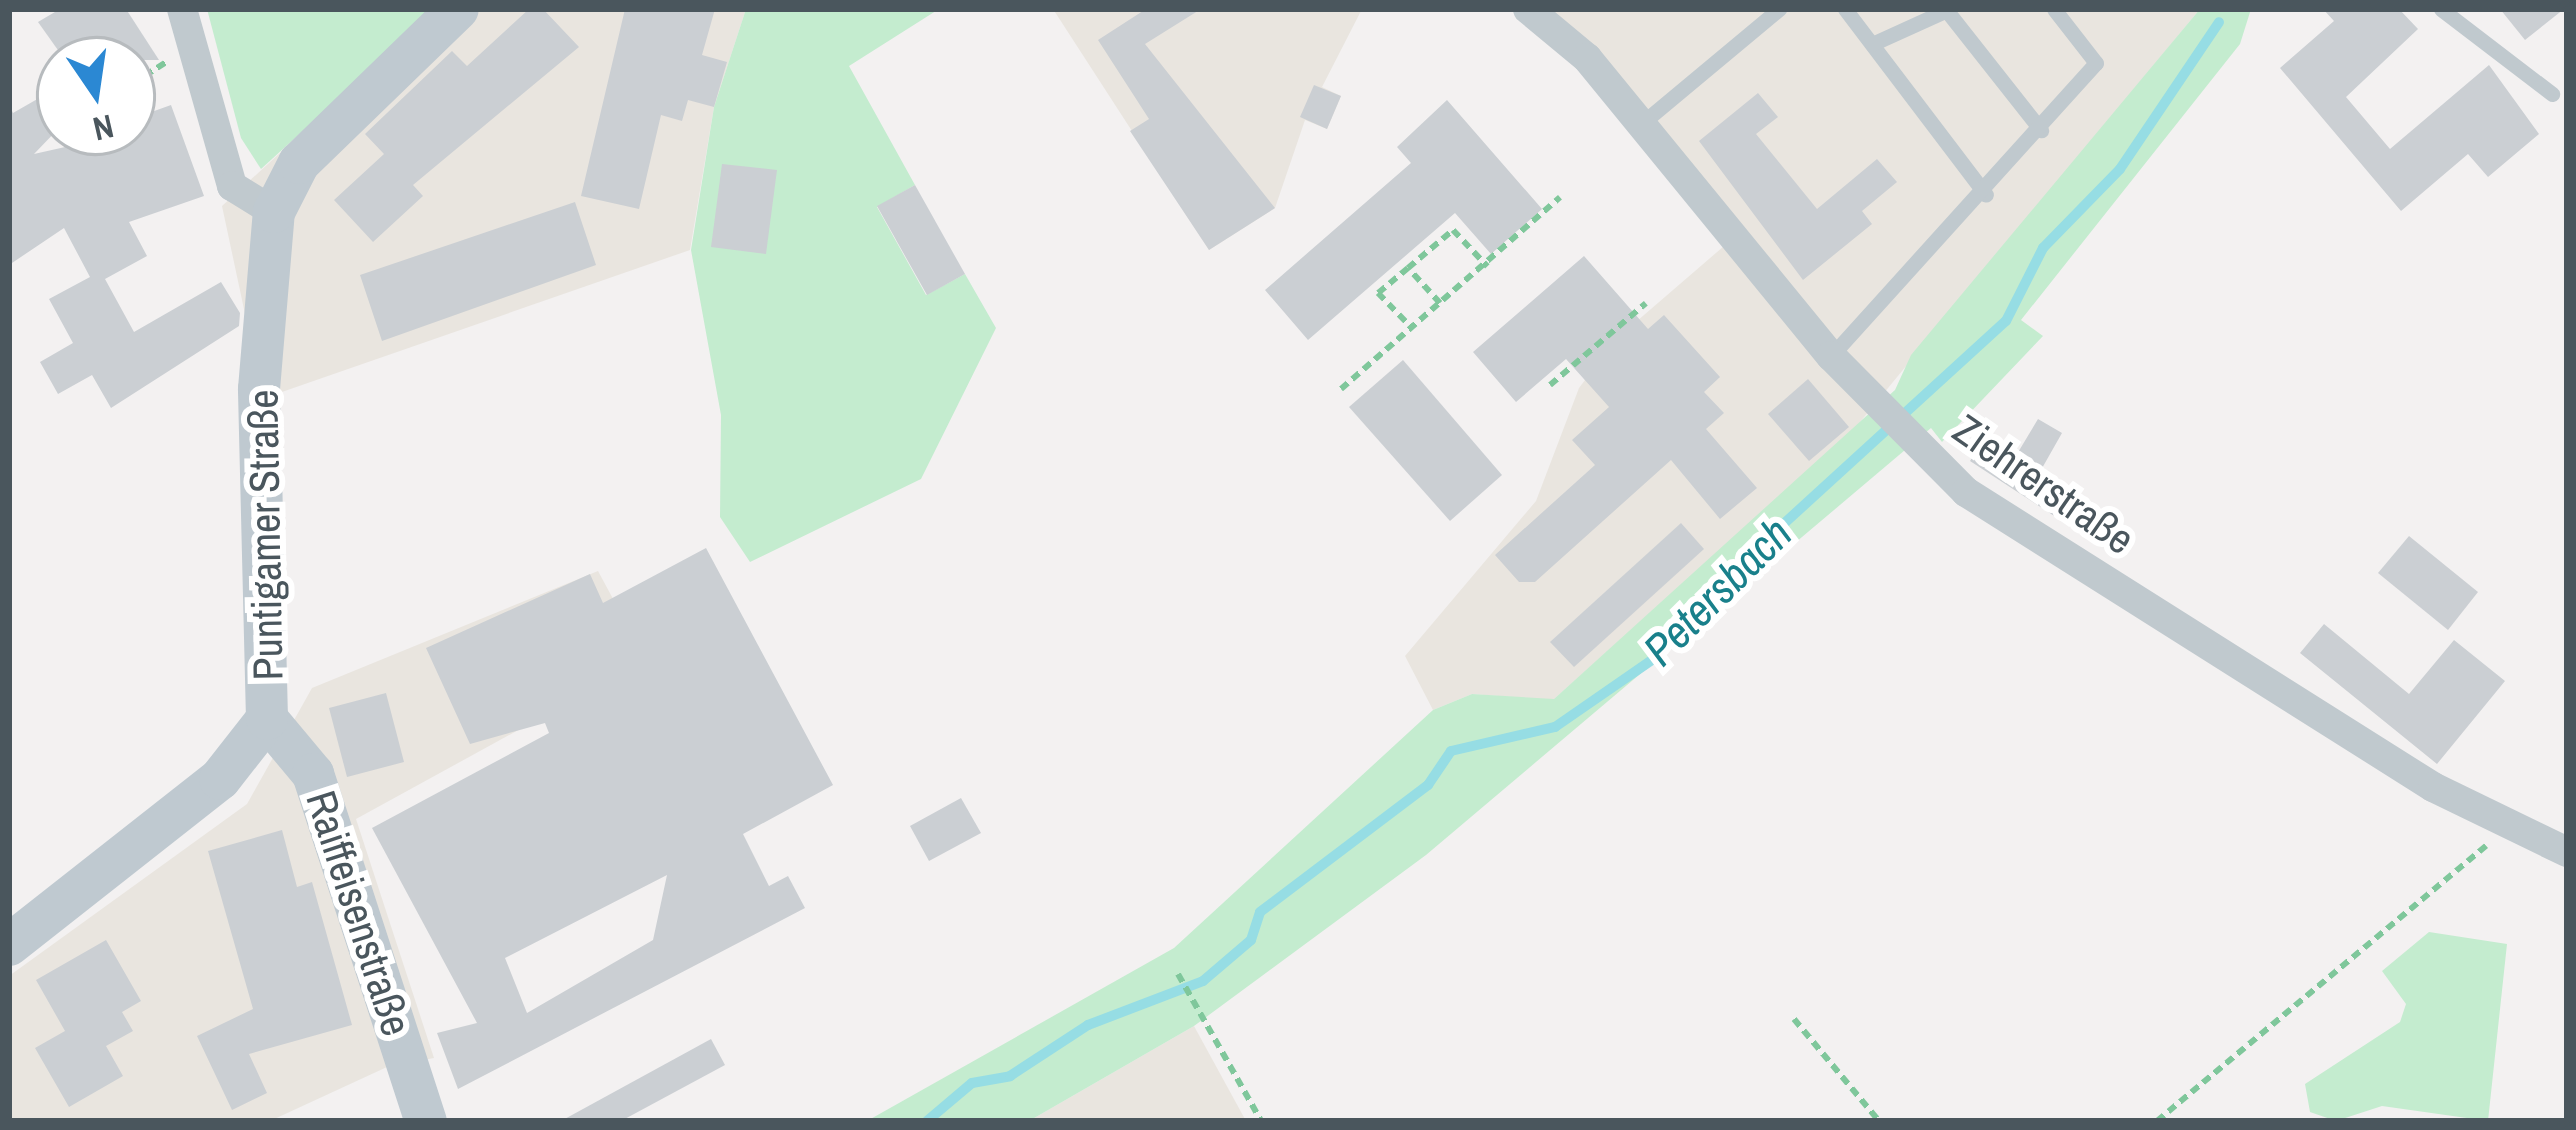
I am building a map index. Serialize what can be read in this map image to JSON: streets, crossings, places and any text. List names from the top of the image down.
{
  "streets": {
    "main road": ["Puntigamer Straße", "Raiffeisenstraße"],
    "street": ["Ziehrerstraße"]
  },
  "crossings": [
    ["Puntigamer Straße", "Raiffeisenstraße"]
  ],
  "water": ["Petersbach"],
  "north": "bottom"
}
